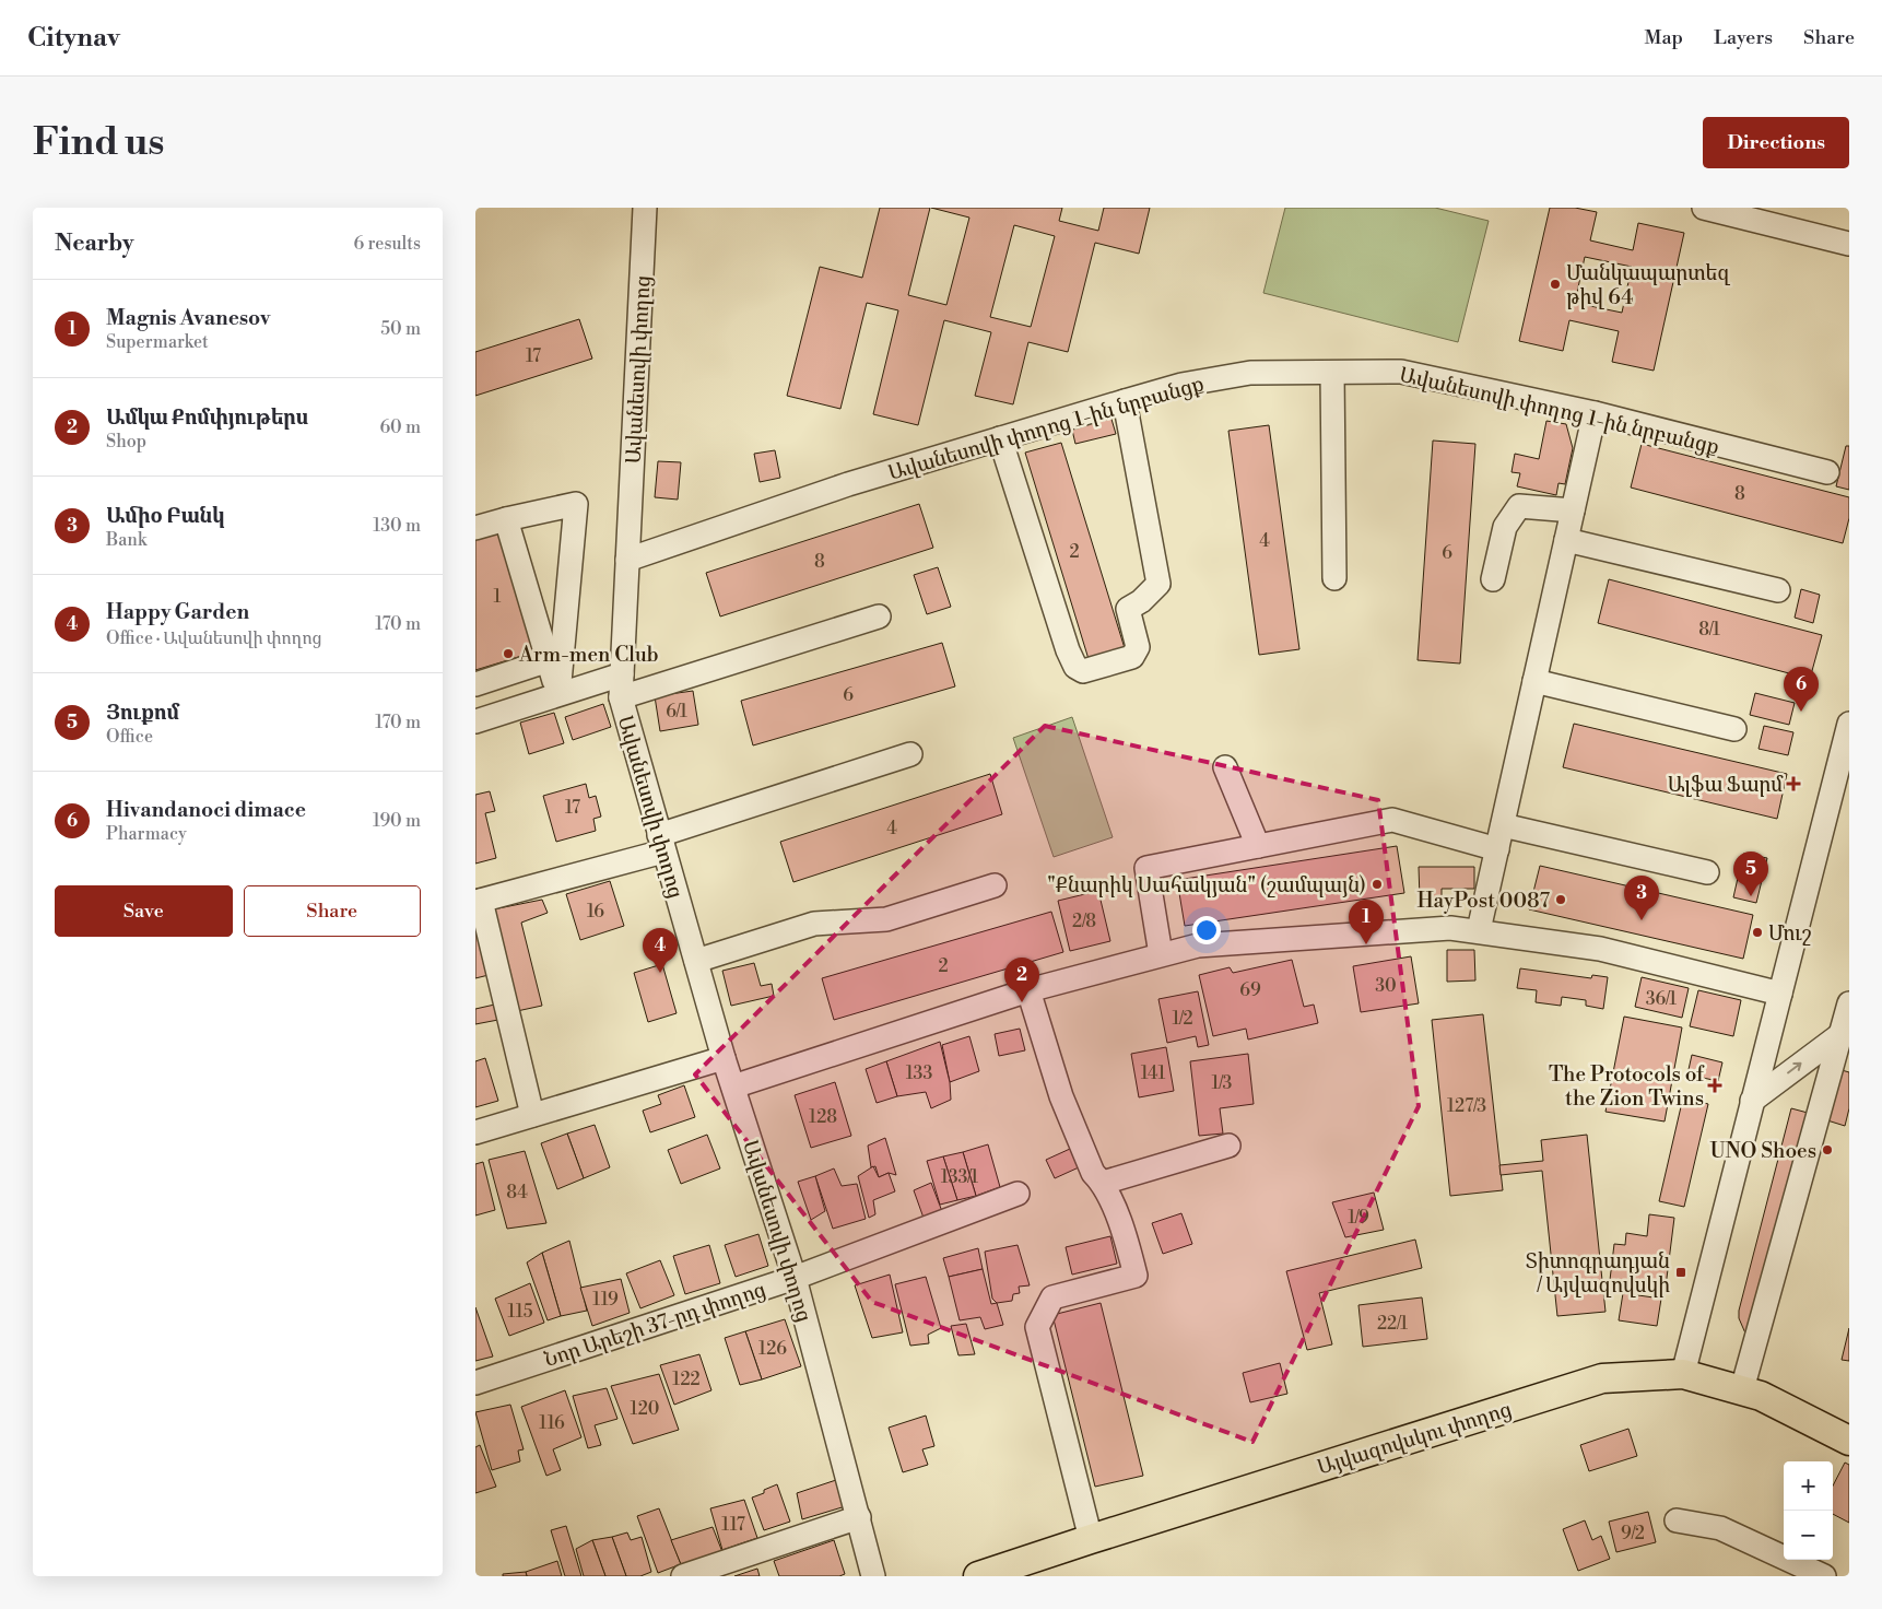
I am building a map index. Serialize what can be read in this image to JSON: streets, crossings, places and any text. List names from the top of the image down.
{
  "streets": {
    "main road": ["Այվազովսկու փողոց"],
    "street": ["Ավանեսովի փողոց", "Ավանեսովի փողոց 1-ին նրբանցք", "Նոր Արեշի 37-րդ փողոց"]
  },
  "crossings": [
    ["Ավանեսովի փողոց", "Ավանեսովի փողոց 1-ին նրբանցք"],
    ["Ավանեսովի փողոց", "Նոր Արեշի 37-րդ փողոց"]
  ],
  "places": {
    "other": [
      "Մանկապարտեզ թիվ 64",
      "Arm-men Club",
      "\"Քնարիկ Սահակյան\" (շամպայն)",
      "HayPost 0087",
      "Մուշ",
      "UNO Shoes"
    ],
    "health": ["Ալֆա Ֆարմ", "The Protocols of the Zion Twins"],
    "transit": ["Տիտոգրադյան / Այվազովսկի"]
  },
  "house_numbers": [
    "17",
    "8",
    "4",
    "2",
    "6",
    "8",
    "1",
    "8/1",
    "6",
    "6/1",
    "17",
    "4",
    "16",
    "2/8",
    "2",
    "30",
    "69",
    "36/1",
    "1/2",
    "133",
    "141",
    "1/3",
    "127/3",
    "128",
    "133/1",
    "84",
    "1/9",
    "119",
    "115",
    "22/1",
    "126",
    "122",
    "120",
    "116",
    "117",
    "9/2"
  ],
  "page": {
    "header": "Citynav",
    "nav": ["Map", "Layers", "Share"],
    "buttons": [
      "Directions",
      ["Save", "Share"]
    ],
    "title": "Find us",
    "heading": ["Nearby", "6 results"],
    "list": [
      {
        "mark": "1",
        "name": "Magnis Avanesov",
        "note": "Supermarket",
        "value": "50 m"
      },
      {
        "mark": "2",
        "name": "Ամկա Քոմփյութերս",
        "note": "Shop",
        "value": "60 m"
      },
      {
        "mark": "3",
        "name": "Ամիօ Բանկ",
        "note": "Bank",
        "value": "130 m"
      },
      {
        "mark": "4",
        "name": "Happy Garden",
        "note": "Office · Ավանեսովի փողոց",
        "value": "170 m"
      },
      {
        "mark": "5",
        "name": "Յուքոմ",
        "note": "Office",
        "value": "170 m"
      },
      {
        "mark": "6",
        "name": "Hivandanoci dimace",
        "note": "Pharmacy",
        "value": "190 m"
      }
    ],
    "pins": [
      "6",
      "5",
      "3",
      "1",
      "4",
      "2"
    ],
    "map_buttons": ["+", "−"]
  }
}
